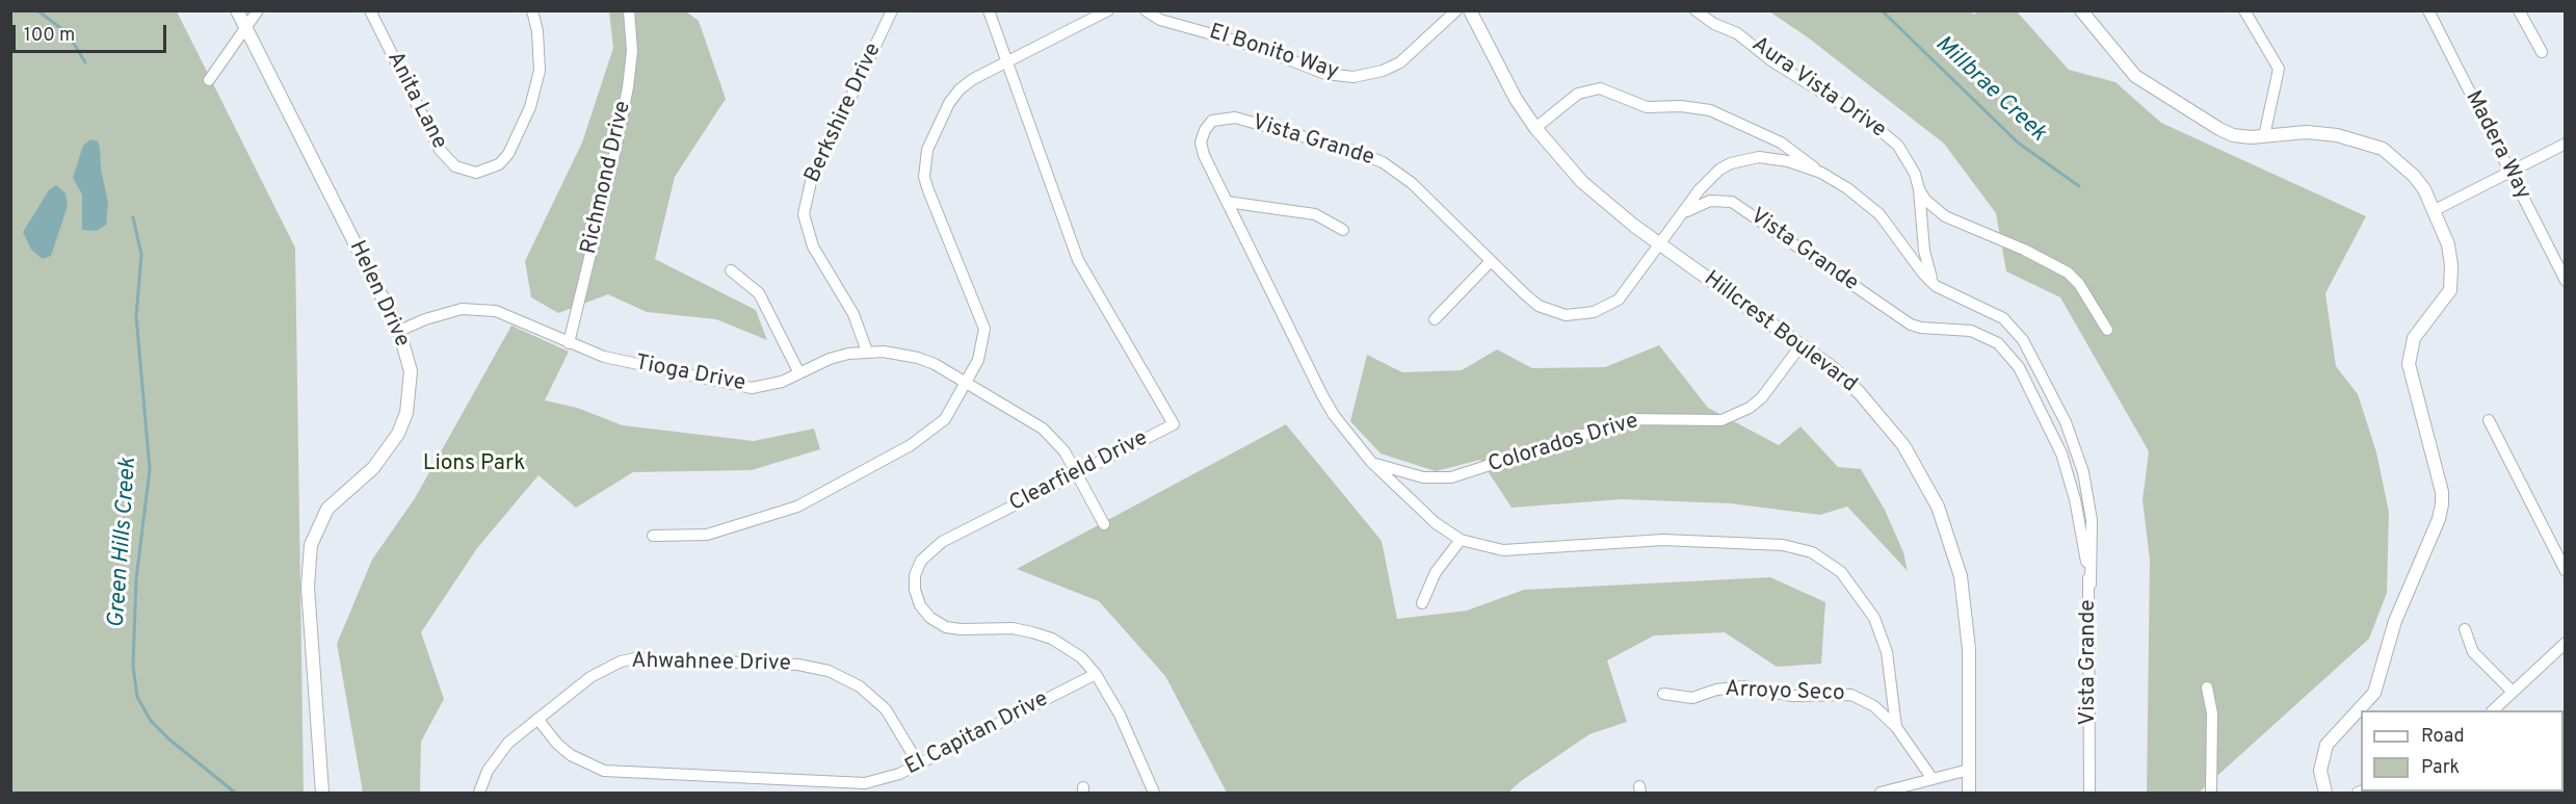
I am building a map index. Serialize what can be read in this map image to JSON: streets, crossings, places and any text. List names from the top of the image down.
{
  "streets": {
    "street": [
      "El Bonito Way",
      "Aura Vista Drive",
      "Anita Lane",
      "Berkshire Drive",
      "Vista Grande",
      "Madera Way",
      "Richmond Drive",
      "Helen Drive",
      "Hillcrest Boulevard",
      "Tioga Drive",
      "Colorados Drive",
      "Clearfield Drive",
      "Ahwahnee Drive",
      "Arroyo Seco",
      "El Capitan Drive"
    ]
  },
  "crossings": [
    ["Berkshire Drive", "Tioga Drive"],
    ["Vista Grande", "Hillcrest Boulevard"],
    ["Vista Grande", "Colorados Drive"],
    ["Vista Grande", "Arroyo Seco"],
    ["Richmond Drive", "Tioga Drive"],
    ["Helen Drive", "Tioga Drive"],
    ["Hillcrest Boulevard", "Colorados Drive"],
    ["Tioga Drive", "Clearfield Drive"],
    ["Clearfield Drive", "El Capitan Drive"],
    ["Ahwahnee Drive", "El Capitan Drive"]
  ],
  "water": ["Millbrae Creek", "Green Hills Creek"],
  "parks": ["Lions Park"],
  "legend": ["Road", "Park"],
  "scale_bar": "100 m"
}
